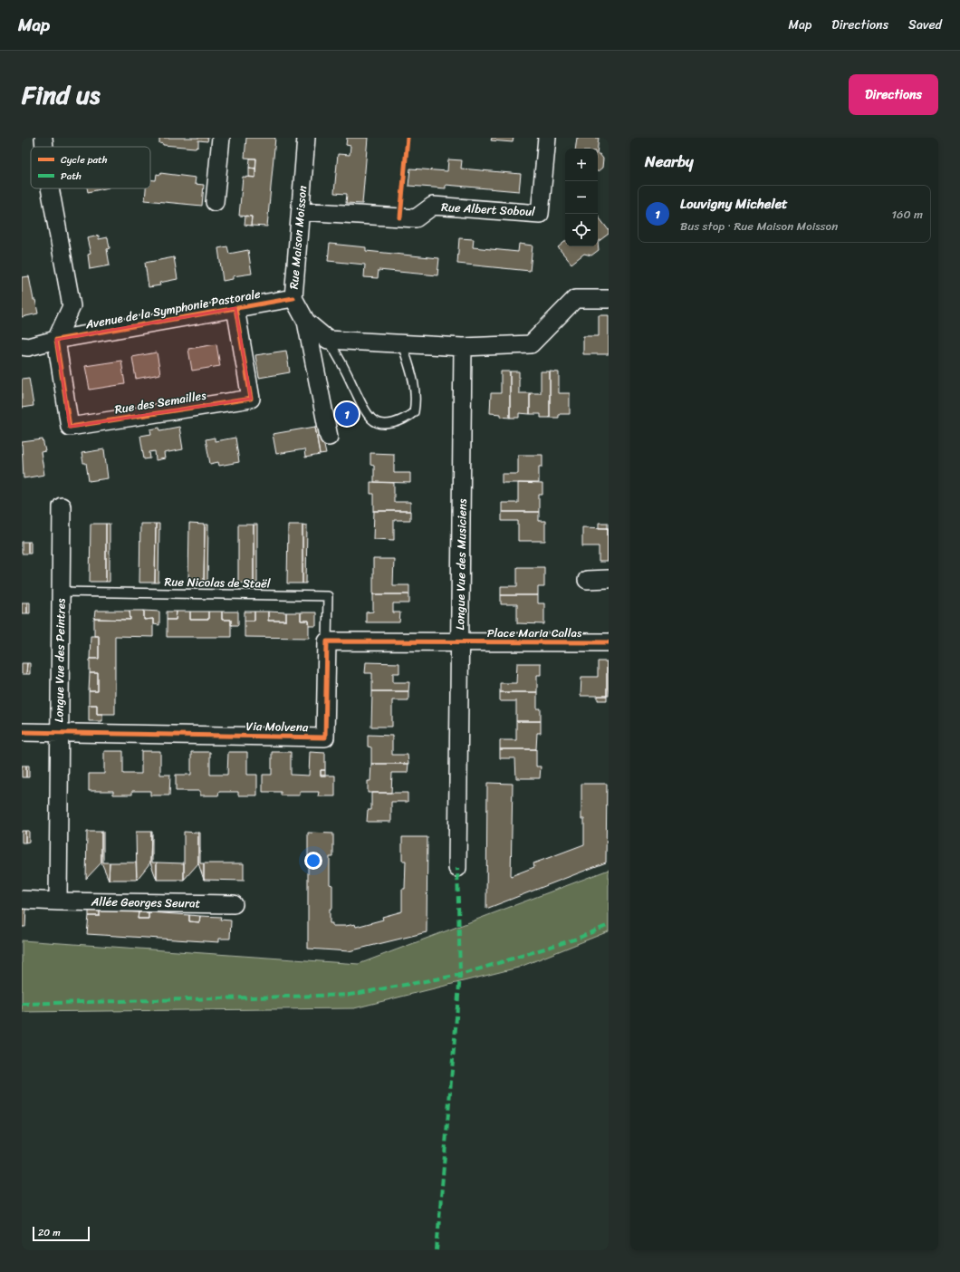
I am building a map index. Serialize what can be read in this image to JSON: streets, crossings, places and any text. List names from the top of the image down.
{
  "streets": {
    "street": [
      "Rue Albert Soboul",
      "Rue Maison Moisson",
      "Avenue de la Symphonie Pastorale",
      "Rue des Semailles",
      "Longue Vue des Musiciens",
      "Place Maria Callas",
      "Longue Vue des Peintres",
      "Via Molvena",
      "Allée Georges Seurat"
    ],
    "lane": ["Rue Nicolas de Staël"]
  },
  "crossings": [
    ["Rue Albert Soboul", "Rue Maison Moisson"],
    ["Rue Maison Moisson", "Avenue de la Symphonie Pastorale"],
    ["Avenue de la Symphonie Pastorale", "Rue des Semailles"],
    ["Longue Vue des Musiciens", "Place Maria Callas"],
    ["Rue Nicolas de Staël", "Longue Vue des Peintres"],
    ["Rue Nicolas de Staël", "Via Molvena"],
    ["Longue Vue des Peintres", "Via Molvena"],
    ["Longue Vue des Peintres", "Allée Georges Seurat"]
  ],
  "legend": ["Cycle path", "Path"],
  "scale_bar": "20 m",
  "page": {
    "header": "Map",
    "nav": ["Map", "Directions", "Saved"],
    "title": "Find us",
    "buttons": "Directions",
    "heading": "Nearby",
    "map_buttons": ["+", "−"],
    "list": [
      {
        "mark": "1",
        "name": "Louvigny Michelet",
        "note": "Bus stop · Rue Maison Moisson",
        "value": "160 m"
      }
    ],
    "pins": "1",
    "scale": "20 m"
  }
}
